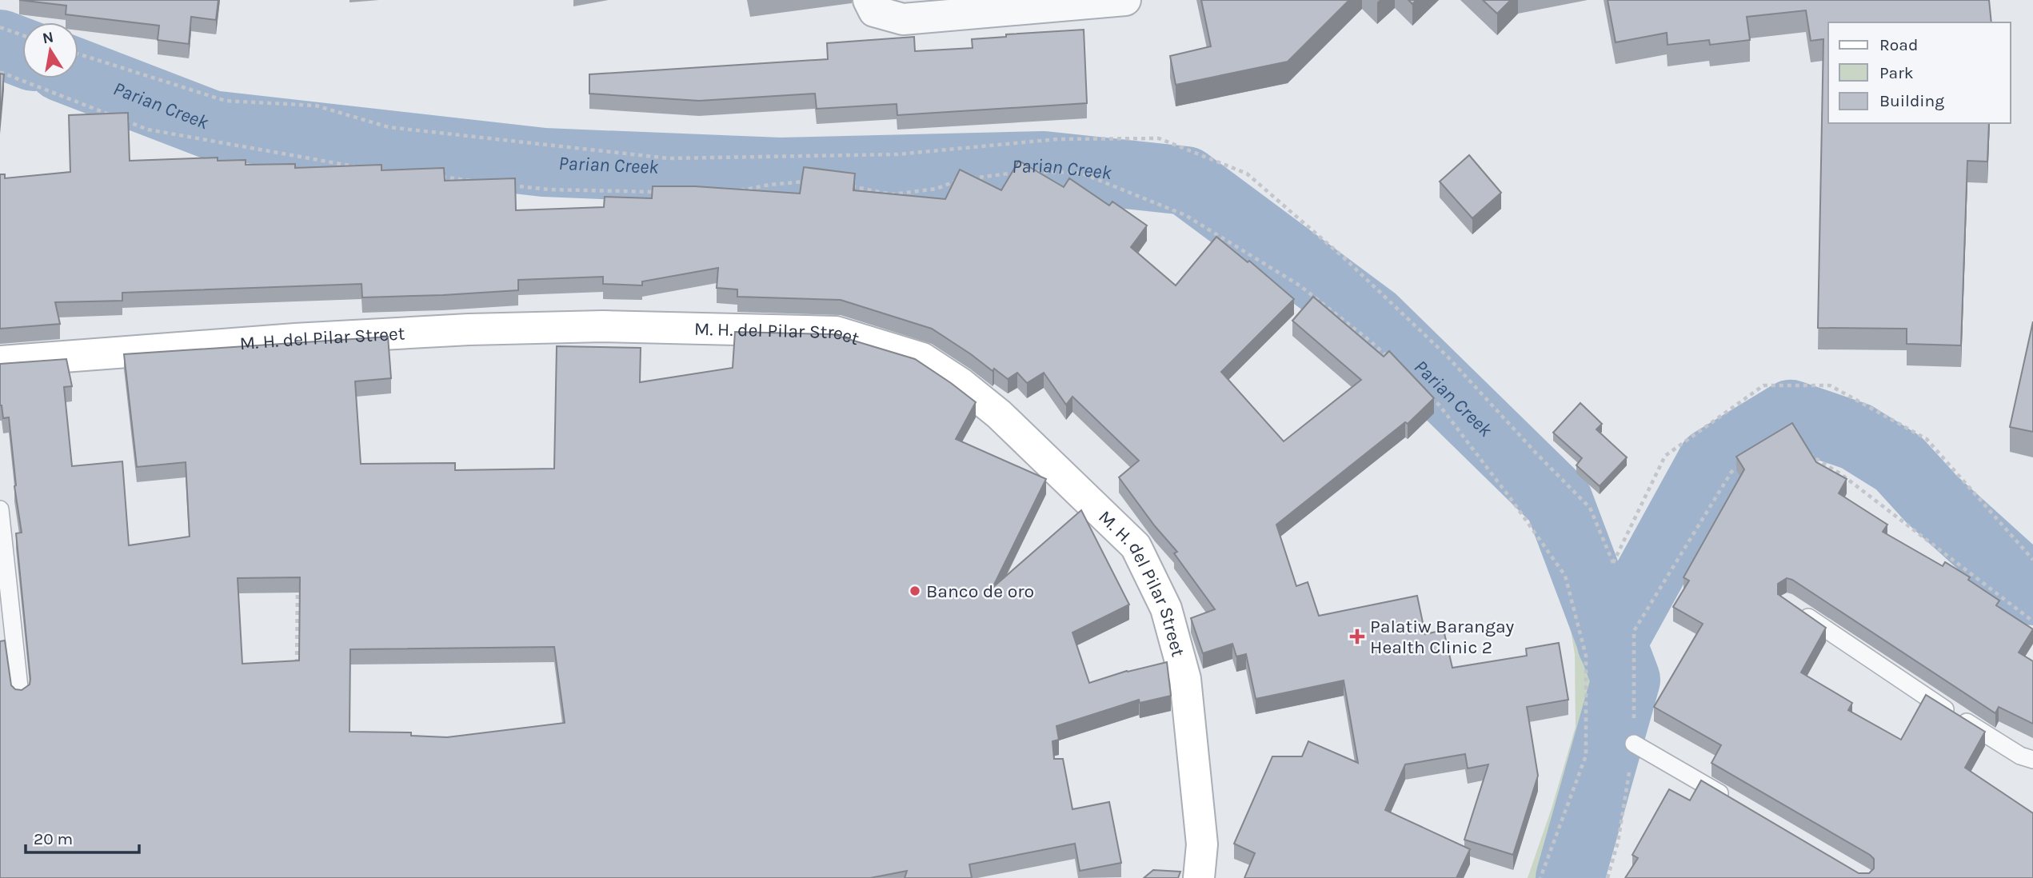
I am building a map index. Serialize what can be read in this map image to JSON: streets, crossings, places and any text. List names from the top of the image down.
{
  "streets": {
    "street": ["M. H. del Pilar Street"]
  },
  "water": ["Parian Creek"],
  "places": {
    "other": ["Banco de oro"],
    "health": ["Palatiw Barangay Health Clinic 2"]
  },
  "legend": ["Road", "Park", "Building"],
  "scale_bar": "20 m",
  "north": "top"
}
